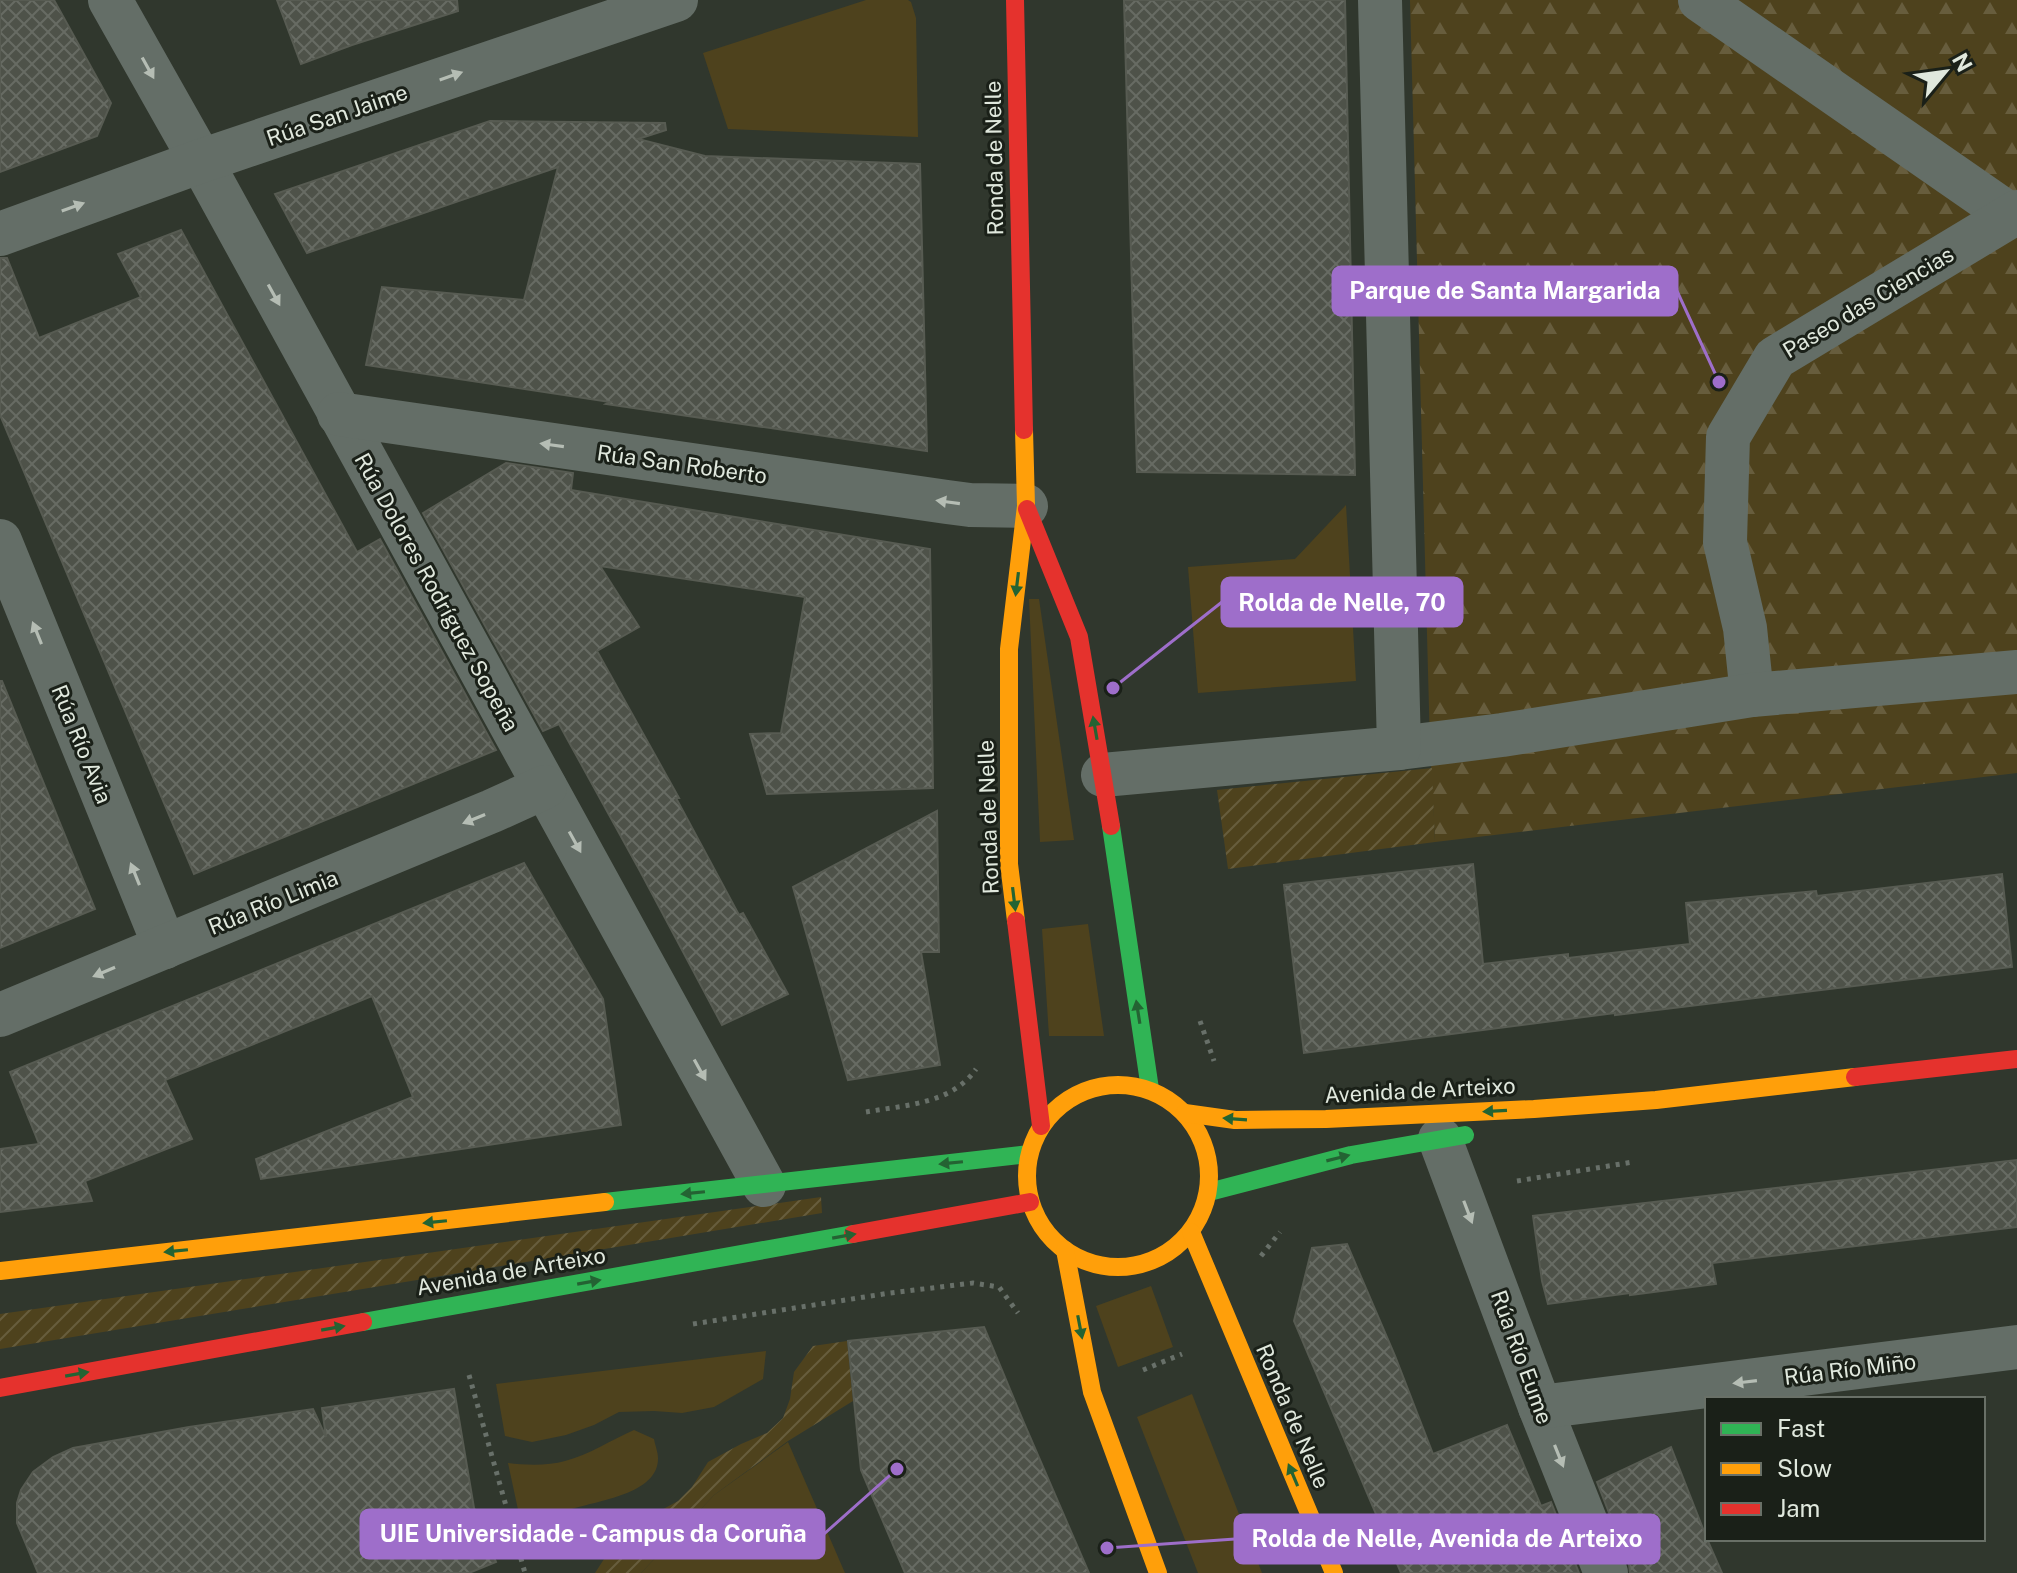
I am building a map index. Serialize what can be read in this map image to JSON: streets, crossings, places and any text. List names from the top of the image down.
{
  "streets": {
    "main road": ["Ronda de Nelle", "Avenida de Arteixo"],
    "street": [
      "Rúa San Jaime",
      "Paseo das Ciencias",
      "Rúa San Roberto",
      "Rúa Dolores Rodríguez Sopeña",
      "Rúa Río Avia",
      "Rúa Río Limia",
      "Rúa Río Eume",
      "Rúa Río Miño"
    ]
  },
  "crossings": [
    ["Rúa San Jaime", "Rúa Dolores Rodríguez Sopeña"],
    ["Ronda de Nelle", "Rúa San Roberto"],
    ["Ronda de Nelle", "Avenida de Arteixo"],
    ["Rúa San Roberto", "Rúa Dolores Rodríguez Sopeña"],
    ["Rúa Dolores Rodríguez Sopeña", "Rúa Río Limia"],
    ["Rúa Río Avia", "Rúa Río Limia"],
    ["Rúa Río Eume", "Rúa Río Miño"]
  ],
  "one_way": [
    "Rúa San Jaime",
    "Rúa San Roberto",
    "Rúa Dolores Rodríguez Sopeña",
    "Rúa Río Avia",
    "Rúa Río Limia",
    "Rúa Río Eume",
    "Rúa Río Miño"
  ],
  "places": [
    "Parque de Santa Margarida",
    "Rolda de Nelle, 70",
    "UIE Universidade - Campus da Coruña",
    "Rolda de Nelle, Avenida de Arteixo"
  ],
  "legend": ["Fast", "Slow", "Jam"],
  "north": "top right"
}
